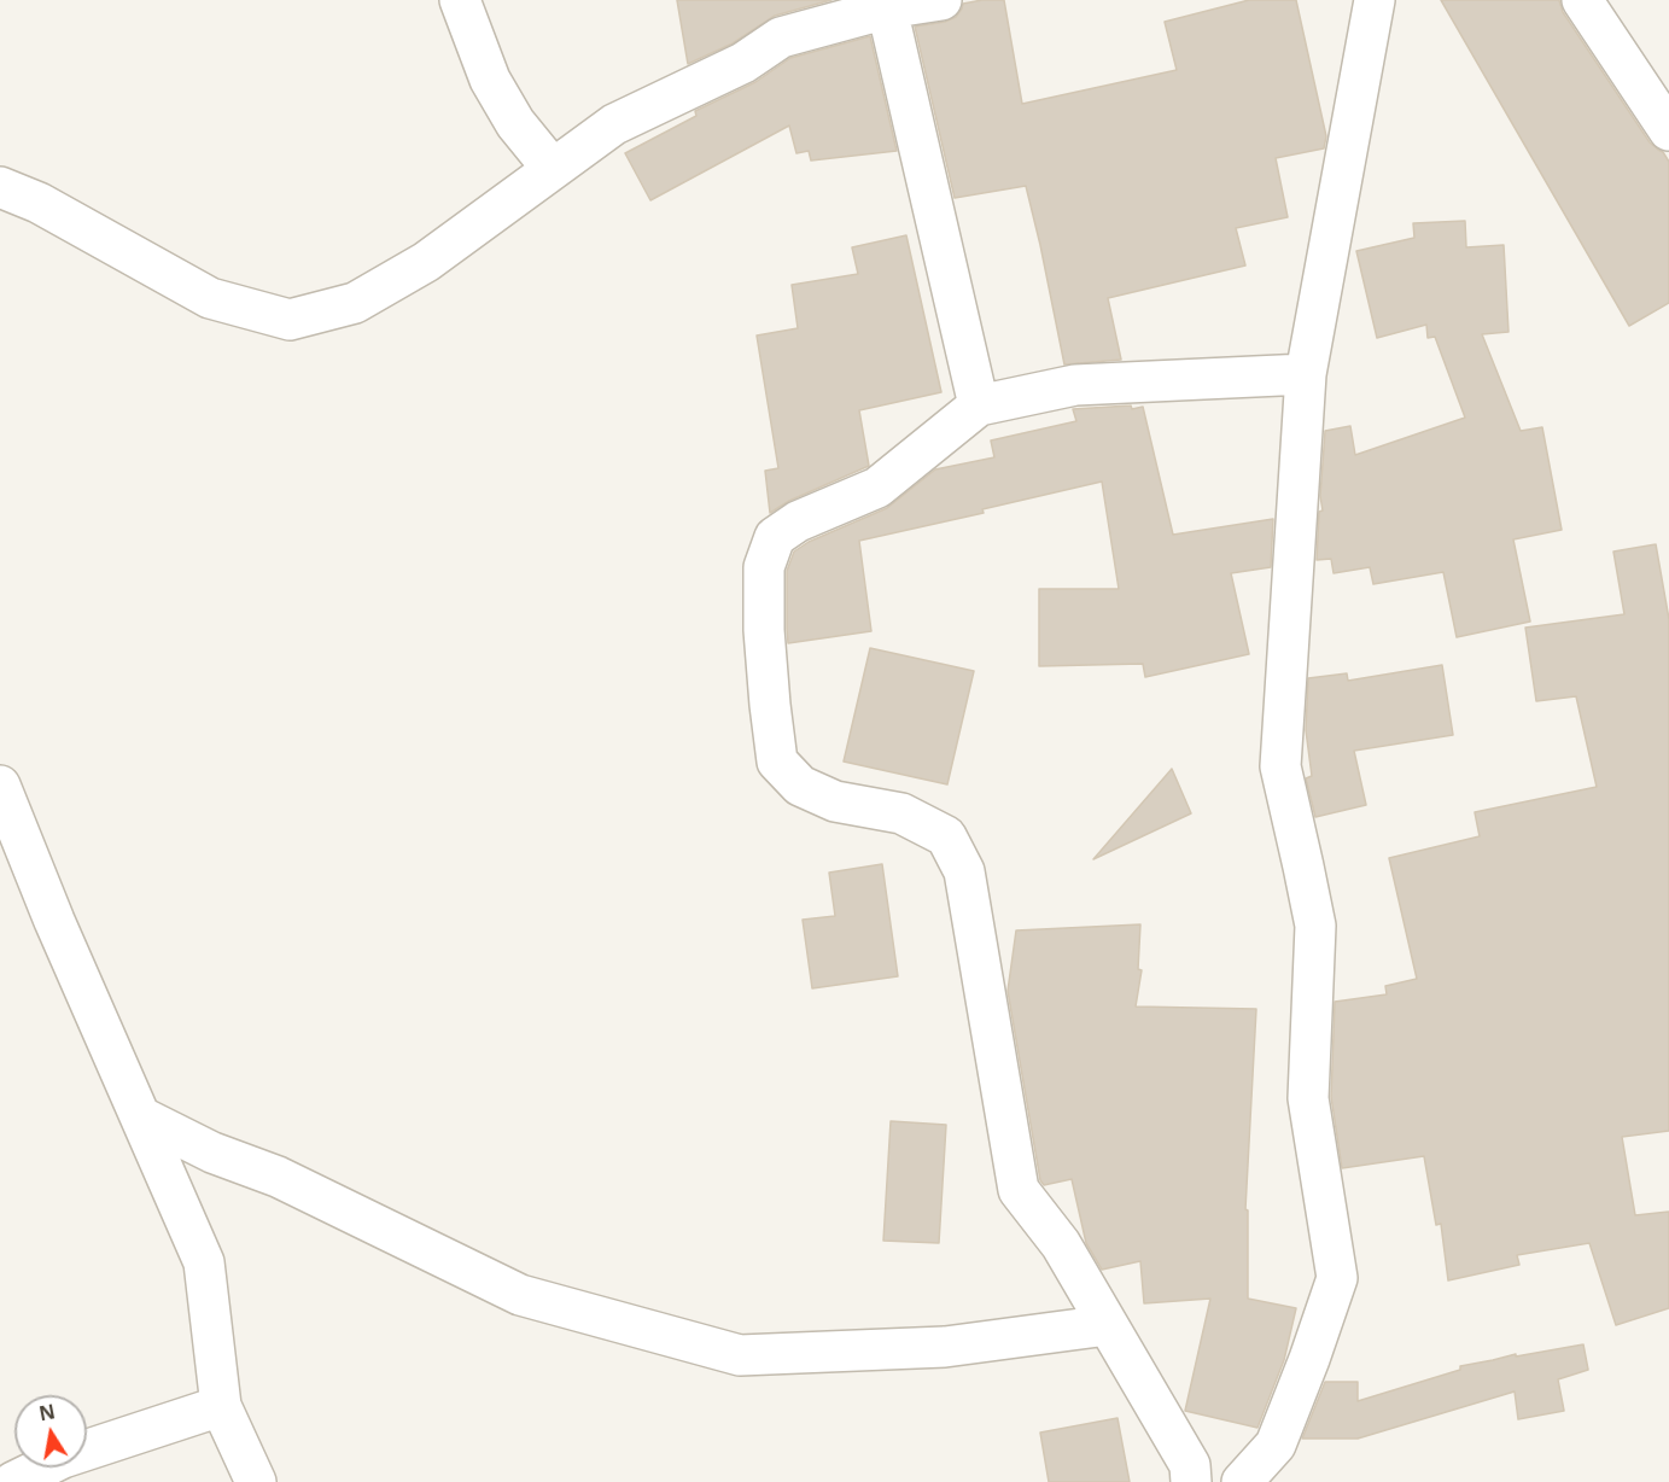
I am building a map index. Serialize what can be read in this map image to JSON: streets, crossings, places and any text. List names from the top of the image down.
{
  "north": "top"
}
